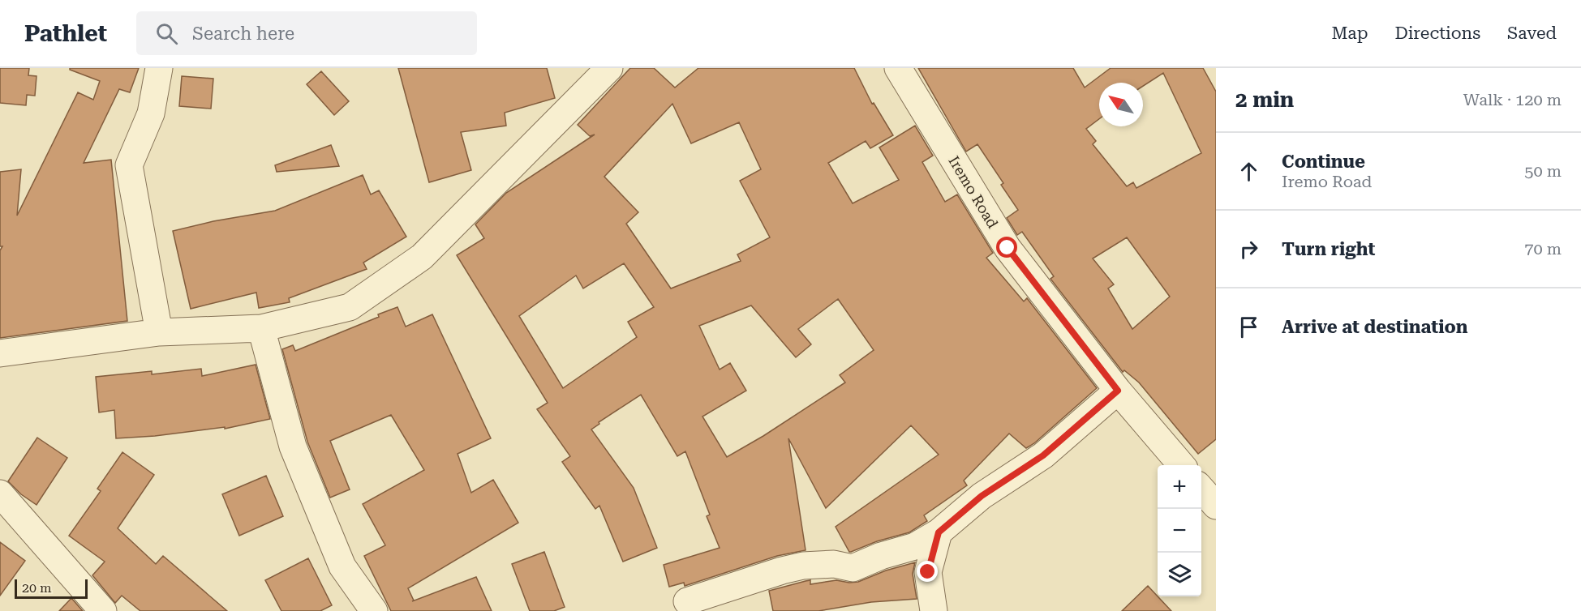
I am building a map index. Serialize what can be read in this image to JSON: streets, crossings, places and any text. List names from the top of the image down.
{
  "streets": {
    "street": ["Iremo Road"]
  },
  "scale_bar": "20 m",
  "north": "top left",
  "page": {
    "header": "Pathlet",
    "search": "Search here",
    "nav": ["Map", "Directions", "Saved"],
    "heading": ["2 min", "Walk · 120 m"],
    "list": [
      ["Continue", "Iremo Road", "50 m"],
      ["Turn right", "70 m"],
      "Arrive at destination"
    ],
    "map_buttons": ["+", "−"],
    "scale": "20 m"
  }
}
